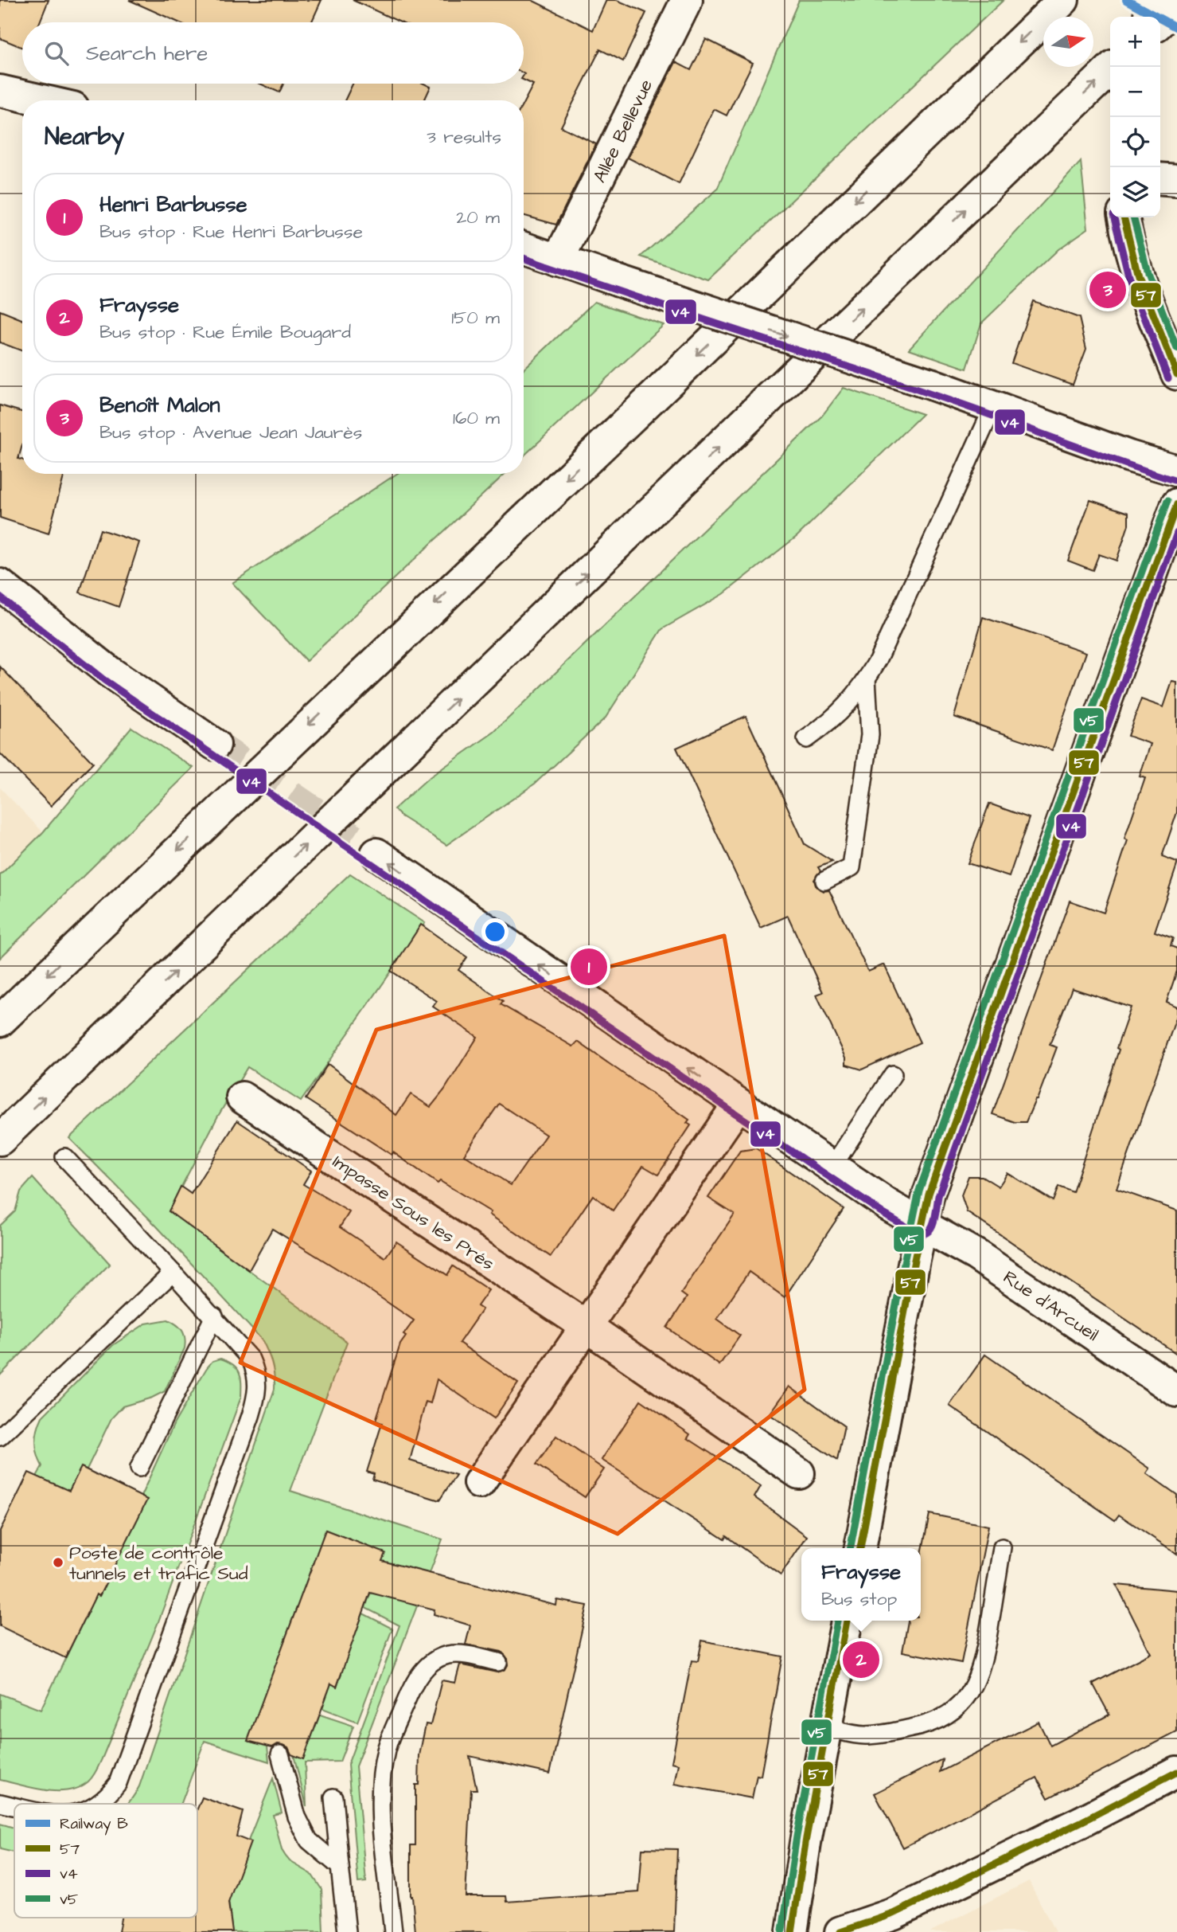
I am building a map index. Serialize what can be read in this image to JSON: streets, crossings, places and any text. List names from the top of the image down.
{
  "streets": {
    "main road": ["Allée Bellevue", "Impasse Sous les Prés", "Rue d'Arcueil"]
  },
  "one_way": ["Rue d'Arcueil"],
  "places": ["Poste de contrôle tunnels et trafic Sud"],
  "lines": [
    "rail line B",
    "transit line 57",
    "transit line v4",
    "transit line v5"
  ],
  "legend": [
    "Railway B",
    "57",
    "v4",
    "v5"
  ],
  "north": "right",
  "page": {
    "map_buttons": ["+", "−"],
    "search": "Search here",
    "heading": ["Nearby", "3 results"],
    "list": [
      {
        "mark": "1",
        "name": "Henri Barbusse",
        "note": "Bus stop · Rue Henri Barbusse",
        "value": "20 m"
      },
      {
        "mark": "2",
        "name": "Fraysse",
        "note": "Bus stop · Rue Émile Bougard",
        "value": "150 m"
      },
      {
        "mark": "3",
        "name": "Benoît Malon",
        "note": "Bus stop · Avenue Jean Jaurès",
        "value": "160 m"
      }
    ],
    "pins": ["3", "1", "2"],
    "popup": ["Fraysse", "Bus stop"]
  }
}
